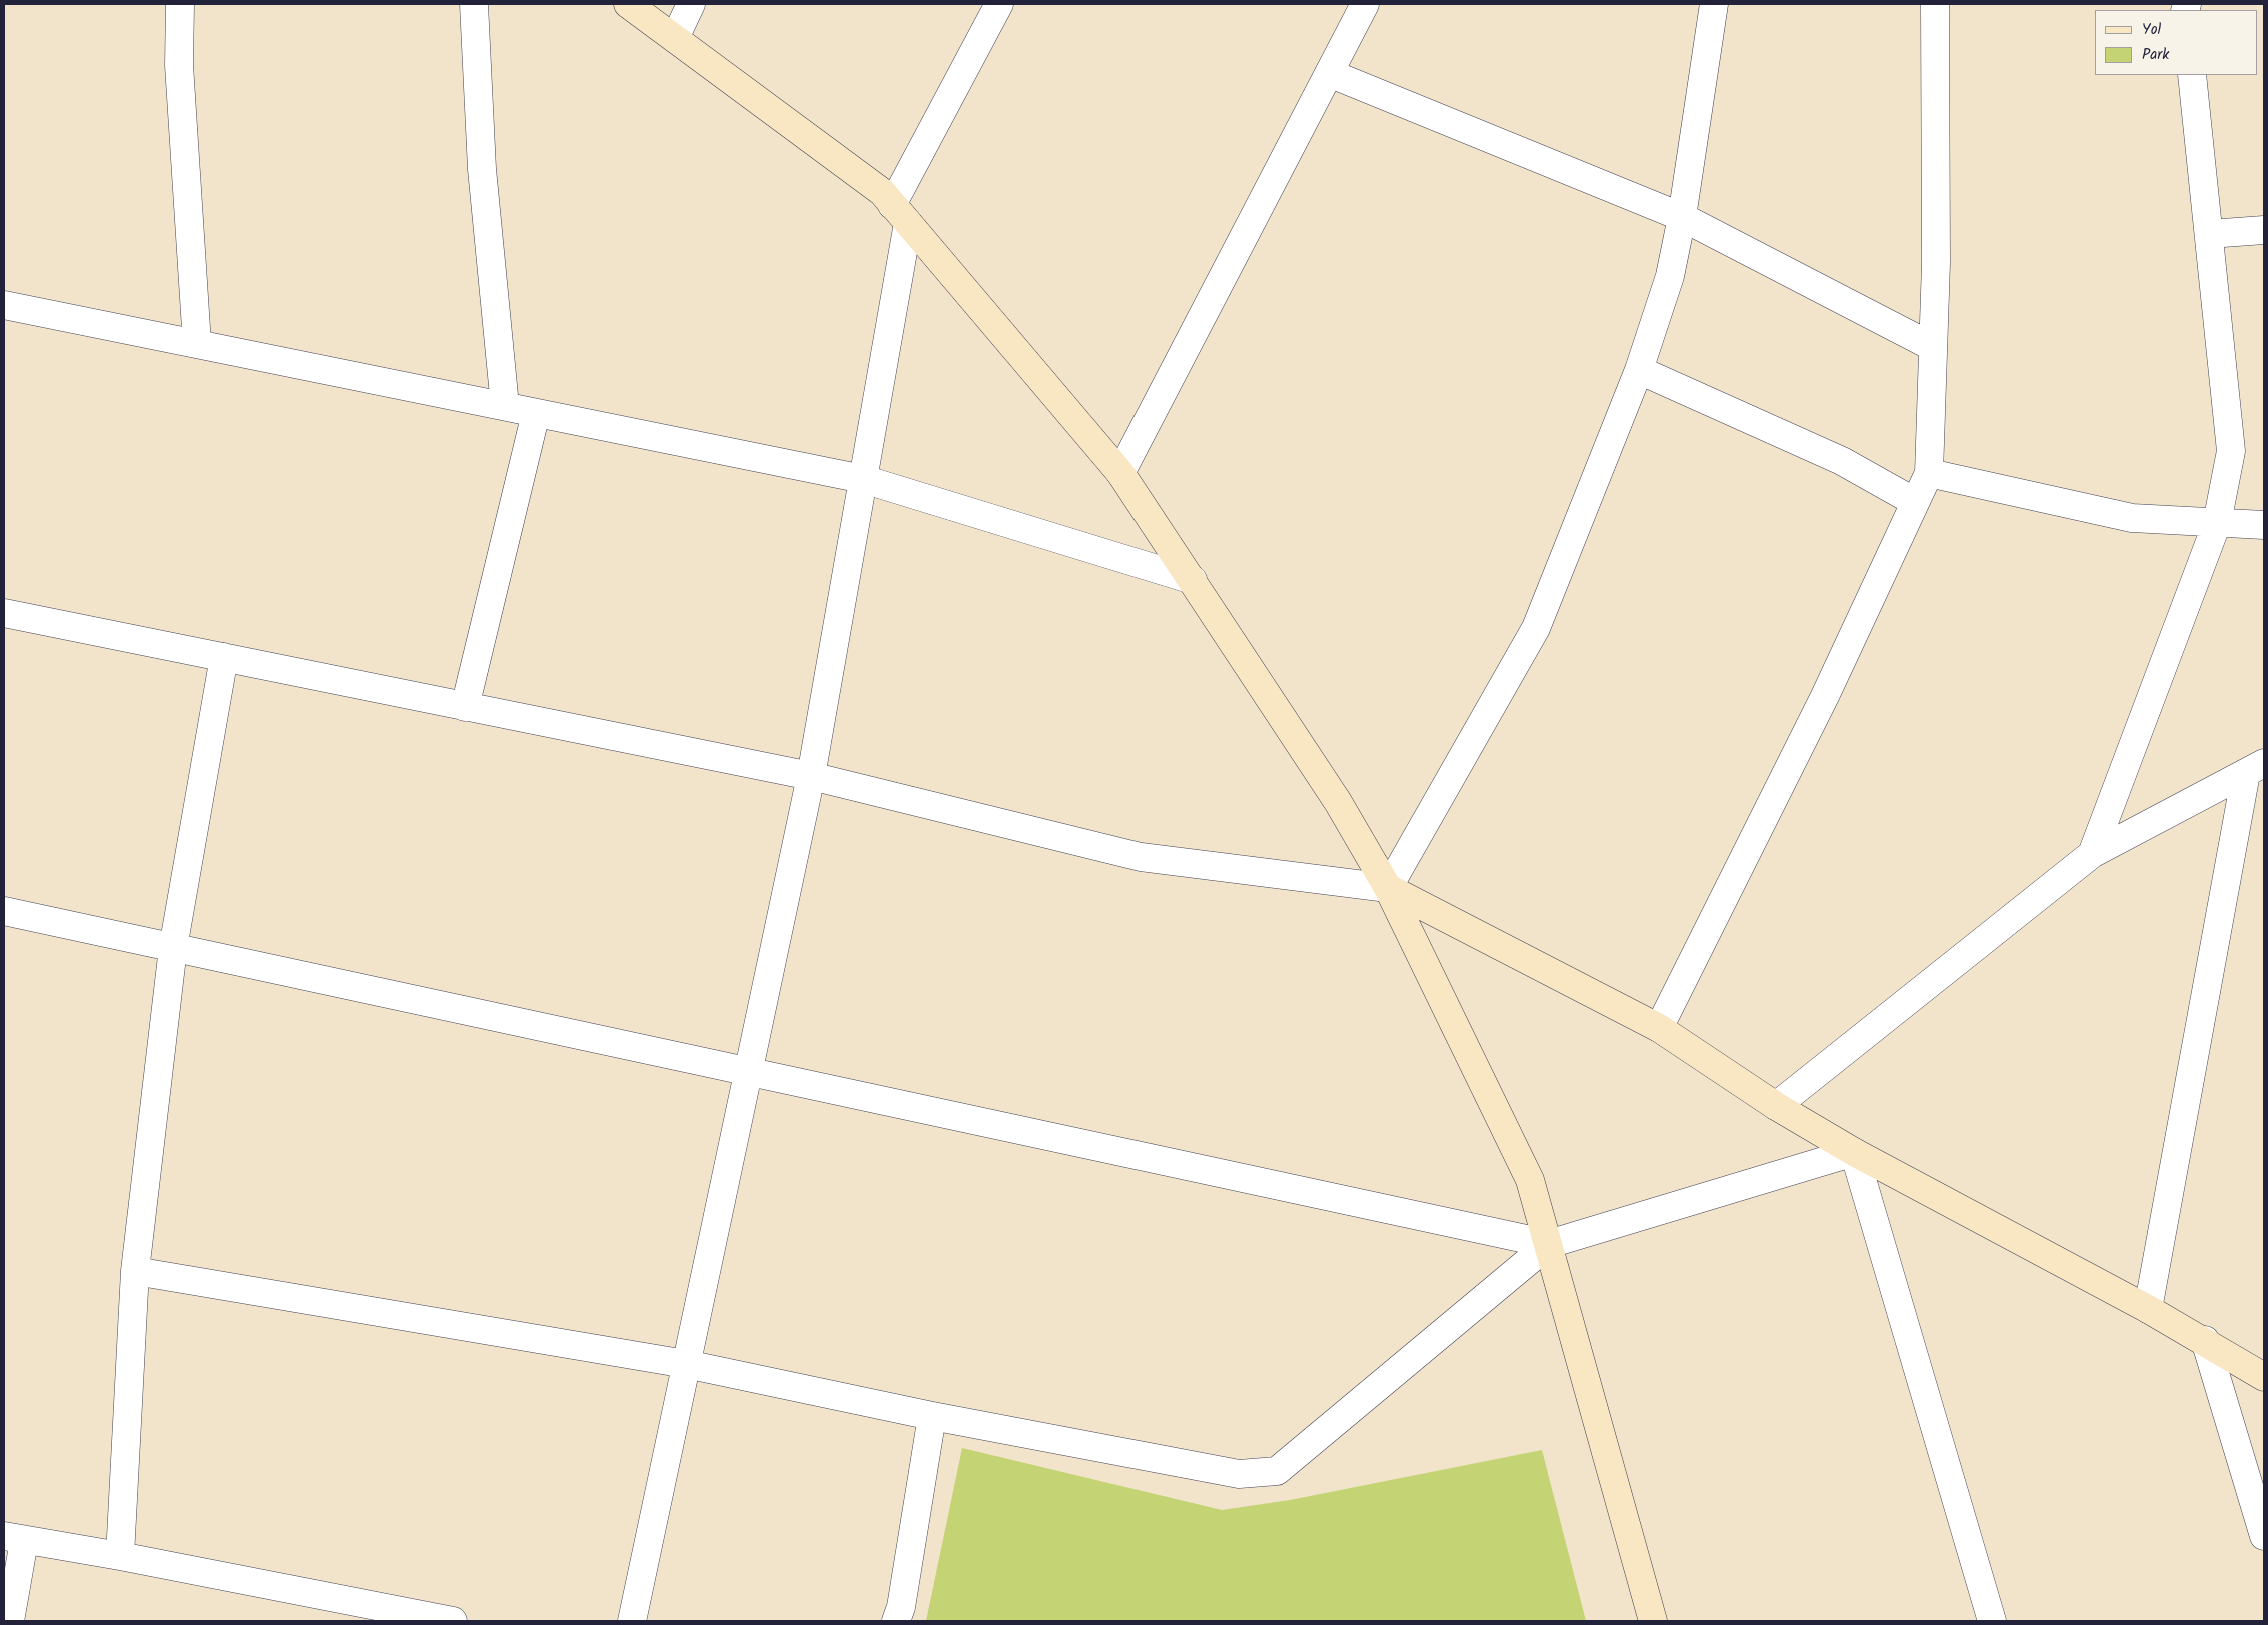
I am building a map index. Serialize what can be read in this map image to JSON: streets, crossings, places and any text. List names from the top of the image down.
{
  "legend": ["Yol", "Park"]
}
